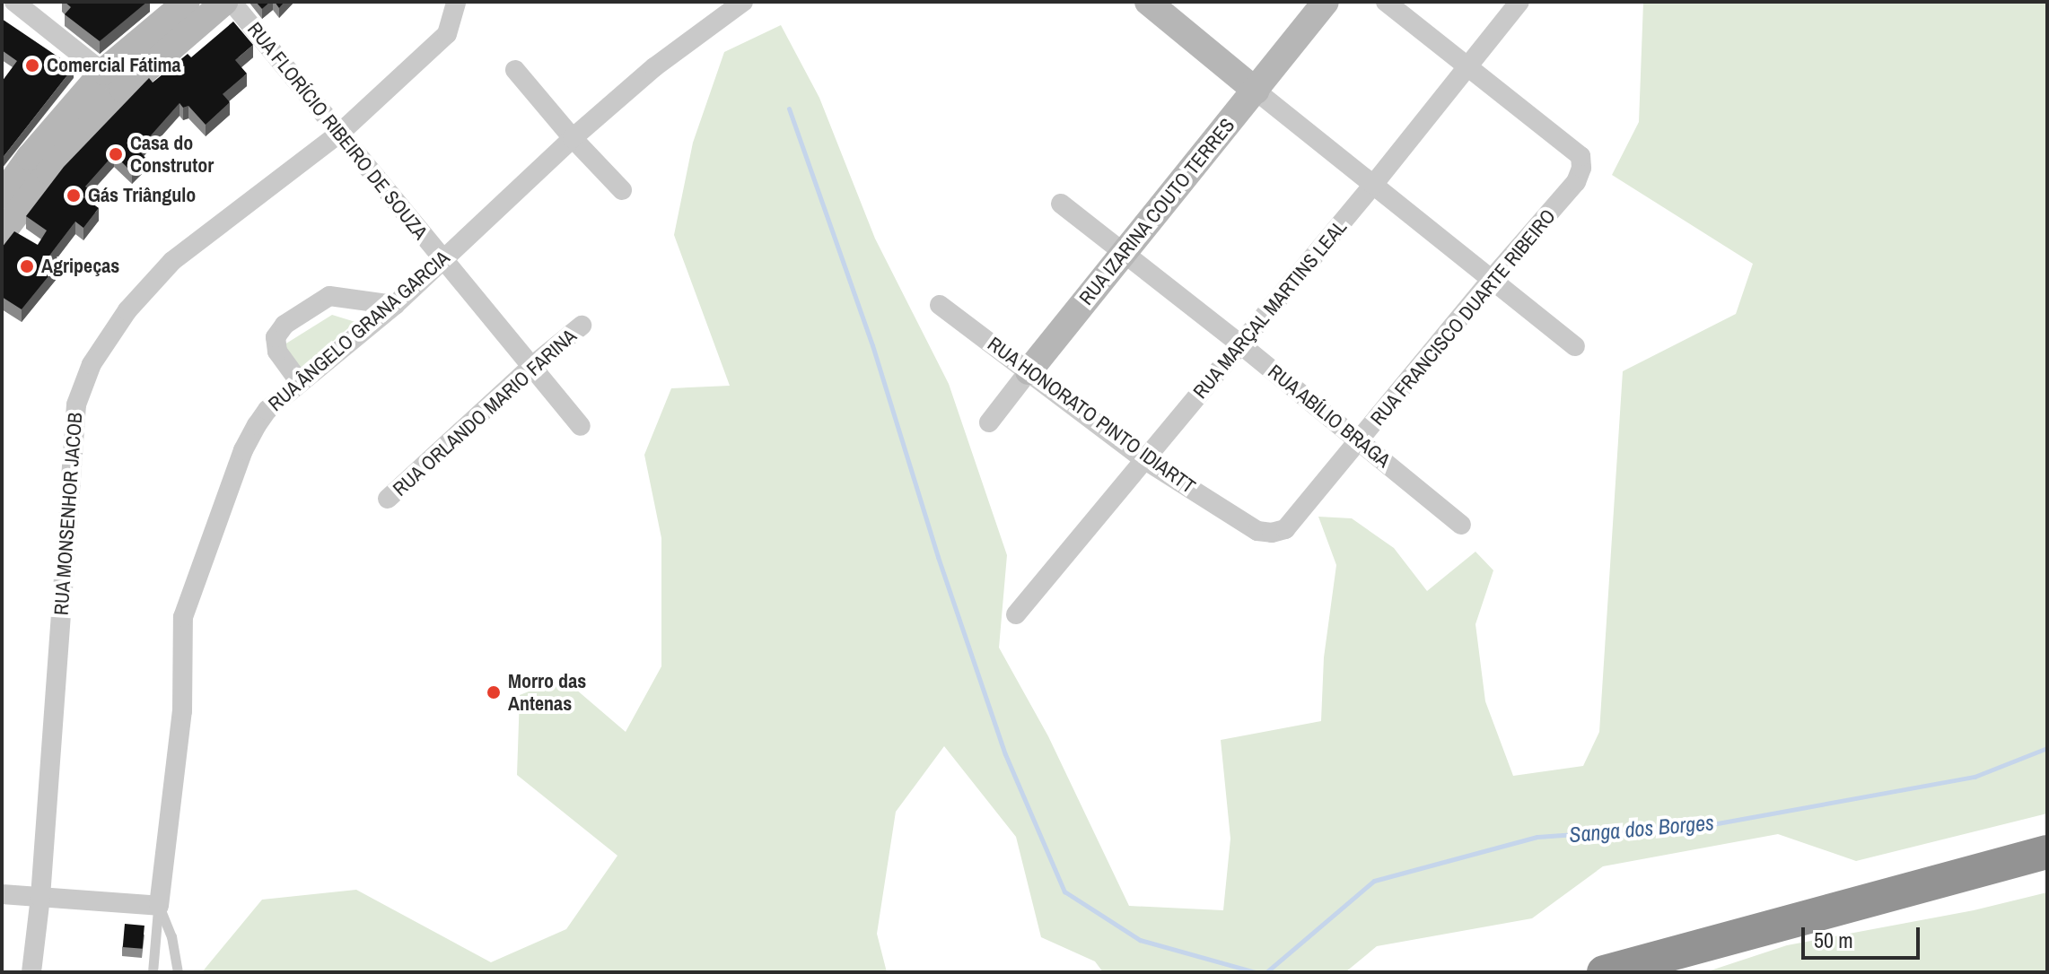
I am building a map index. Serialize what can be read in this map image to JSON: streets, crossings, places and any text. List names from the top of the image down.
{
  "streets": {
    "street": [
      "RUA FLORÍCIO RIBEIRO DE SOUZA",
      "RUA IZARINA COUTO TERRES",
      "RUA MARÇAL MARTINS LEAL",
      "RUA FRANCISCO DUARTE RIBEIRO",
      "RUA ÂNGELO GRANA GARCIA",
      "RUA ORLANDO MARIO FARINA",
      "RUA HONORATO PINTO IDIARTT",
      "RUA ABÍLIO BRAGA",
      "RUA MONSENHOR JACOB"
    ]
  },
  "crossings": [
    ["RUA FLORÍCIO RIBEIRO DE SOUZA", "RUA ÂNGELO GRANA GARCIA"],
    ["RUA FLORÍCIO RIBEIRO DE SOUZA", "RUA ORLANDO MARIO FARINA"],
    ["RUA FLORÍCIO RIBEIRO DE SOUZA", "RUA MONSENHOR JACOB"],
    ["RUA IZARINA COUTO TERRES", "RUA HONORATO PINTO IDIARTT"],
    ["RUA IZARINA COUTO TERRES", "RUA ABÍLIO BRAGA"],
    ["RUA MARÇAL MARTINS LEAL", "RUA FRANCISCO DUARTE RIBEIRO"],
    ["RUA MARÇAL MARTINS LEAL", "RUA HONORATO PINTO IDIARTT"],
    ["RUA MARÇAL MARTINS LEAL", "RUA ABÍLIO BRAGA"],
    ["RUA FRANCISCO DUARTE RIBEIRO", "RUA HONORATO PINTO IDIARTT"],
    ["RUA FRANCISCO DUARTE RIBEIRO", "RUA ABÍLIO BRAGA"]
  ],
  "water": ["Sanga dos Borges"],
  "places": [
    "Comercial Fátima",
    "Casa do Construtor",
    "Gás Triângulo",
    "Agripeças",
    "Morro das Antenas"
  ],
  "scale_bar": "50 m"
}
